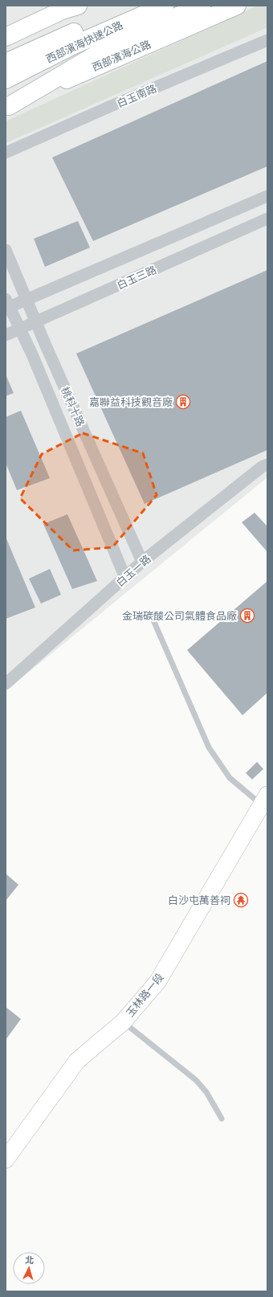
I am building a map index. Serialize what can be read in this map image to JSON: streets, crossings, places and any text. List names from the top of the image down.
{
  "streets": {
    "main road": ["西部濱海快速公路", "西部濱海公路"],
    "street": [
      "白玉南路",
      "白玉三路",
      "桃科十路",
      "白玉一路",
      "玉林路一段"
    ]
  },
  "crossings": [
    ["白玉三路", "桃科十路"],
    ["桃科十路", "白玉一路"]
  ],
  "places": {
    "building": ["嘉聯益科技觀音廠", "金瑞碳酸公司氣體食品廠"],
    "temple": ["白沙屯萬善祠"]
  },
  "north": "top"
}
